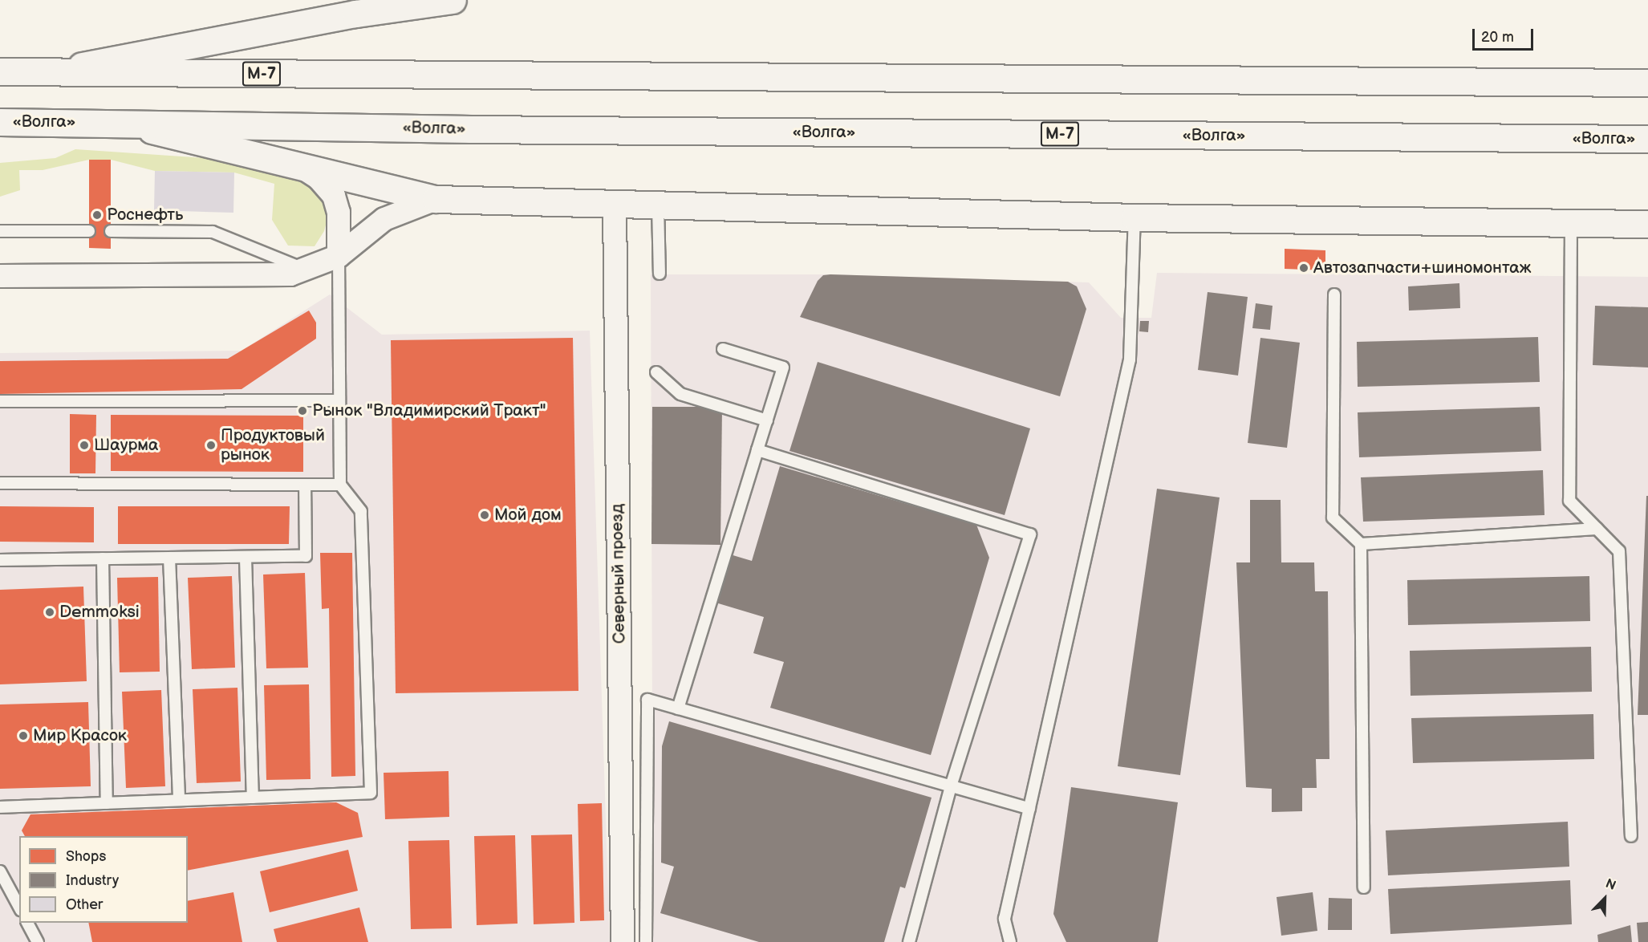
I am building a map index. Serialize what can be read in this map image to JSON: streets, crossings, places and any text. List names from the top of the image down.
{
  "streets": {
    "main road": ["М-7", "«Волга»"],
    "street": ["Северный проезд"]
  },
  "places": [
    "Роснефть",
    "Автозапчасти+шиномонтаж",
    "Рынок \"Владимирский Тракт\"",
    "Шаурма",
    "Продуктовый рынок",
    "Мой дом",
    "Demmoksi",
    "Мир Красок"
  ],
  "legend": ["Shops", "Industry", "Other"],
  "scale_bar": "20 m",
  "north": "top right"
}
